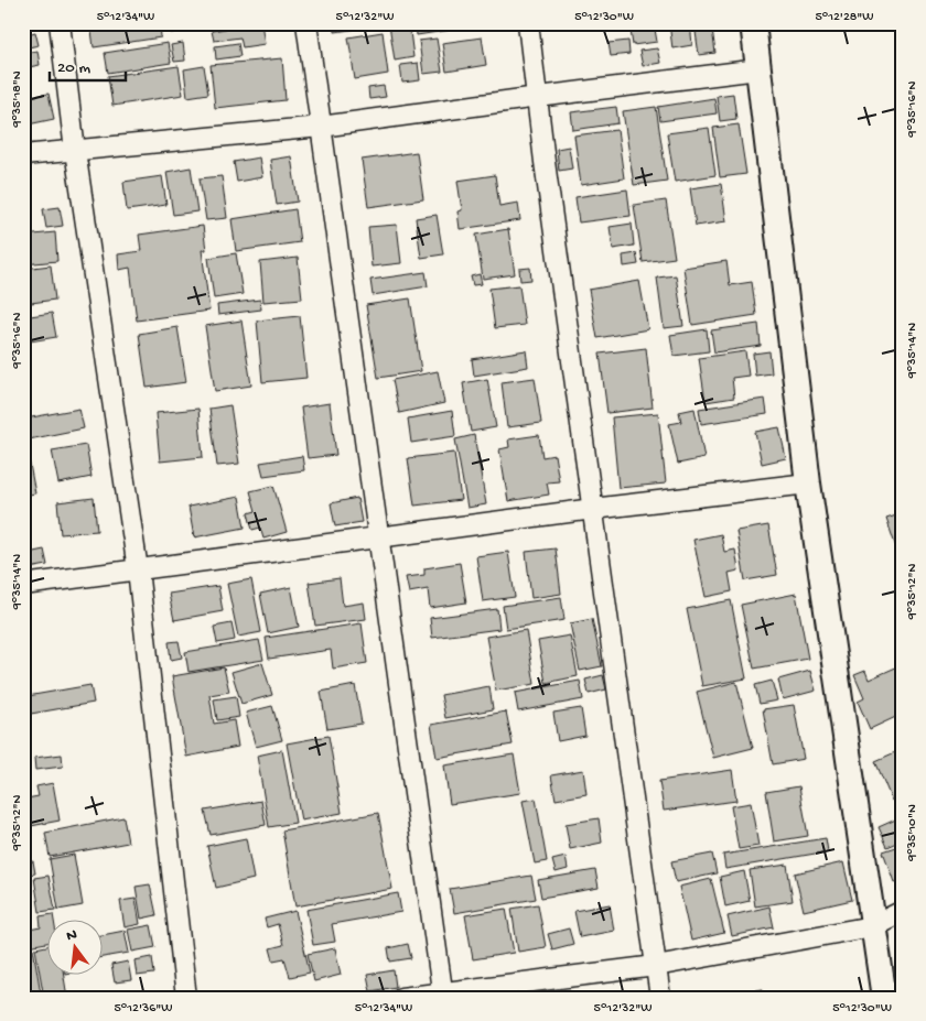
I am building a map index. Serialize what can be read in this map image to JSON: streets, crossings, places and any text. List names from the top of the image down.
{
  "scale_bar": "20 m",
  "north": "top",
  "coordinates": [
    "5°12'34\"W",
    "5°12'32\"W",
    "5°12'30\"W",
    "5°12'28\"W",
    "9°35'18\"N",
    "9°35'16\"N",
    "9°35'14\"N",
    "9°35'12\"N",
    "9°35'10\"N",
    "5°12'36\"W"
  ]
}
